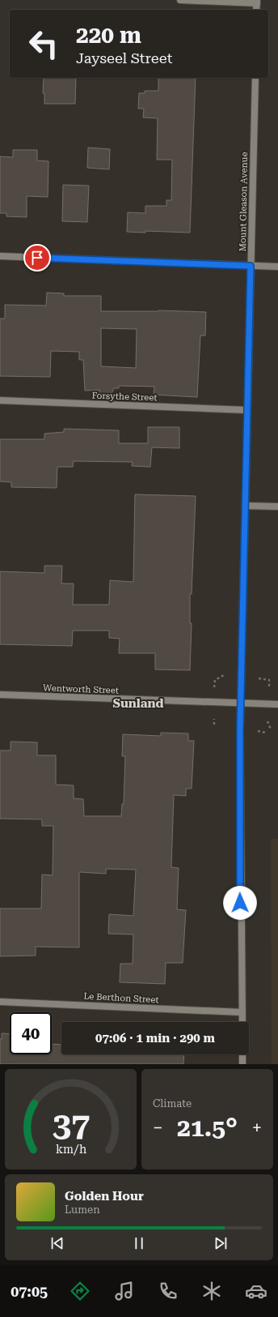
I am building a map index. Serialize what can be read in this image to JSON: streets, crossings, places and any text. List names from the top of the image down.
{
  "streets": {
    "street": [
      "Mount Gleason Avenue",
      "Forsythe Street",
      "Wentworth Street",
      "Le Berthon Street"
    ]
  },
  "crossings": [
    ["Mount Gleason Avenue", "Forsythe Street"],
    ["Mount Gleason Avenue", "Wentworth Street"],
    ["Mount Gleason Avenue", "Le Berthon Street"]
  ],
  "districts": ["Sunland"],
  "page": {
    "turn": ["220 m", "Jayseel Street"],
    "limit": "40",
    "trip": "07:06 · 1 min · 290 m",
    "tile": "Climate",
    "heat": ["−", "21.5°", "+"],
    "song": ["Golden Hour", "Lumen"],
    "tabs": "07:05",
    "gauge": ["37", "km/h"]
  }
}
